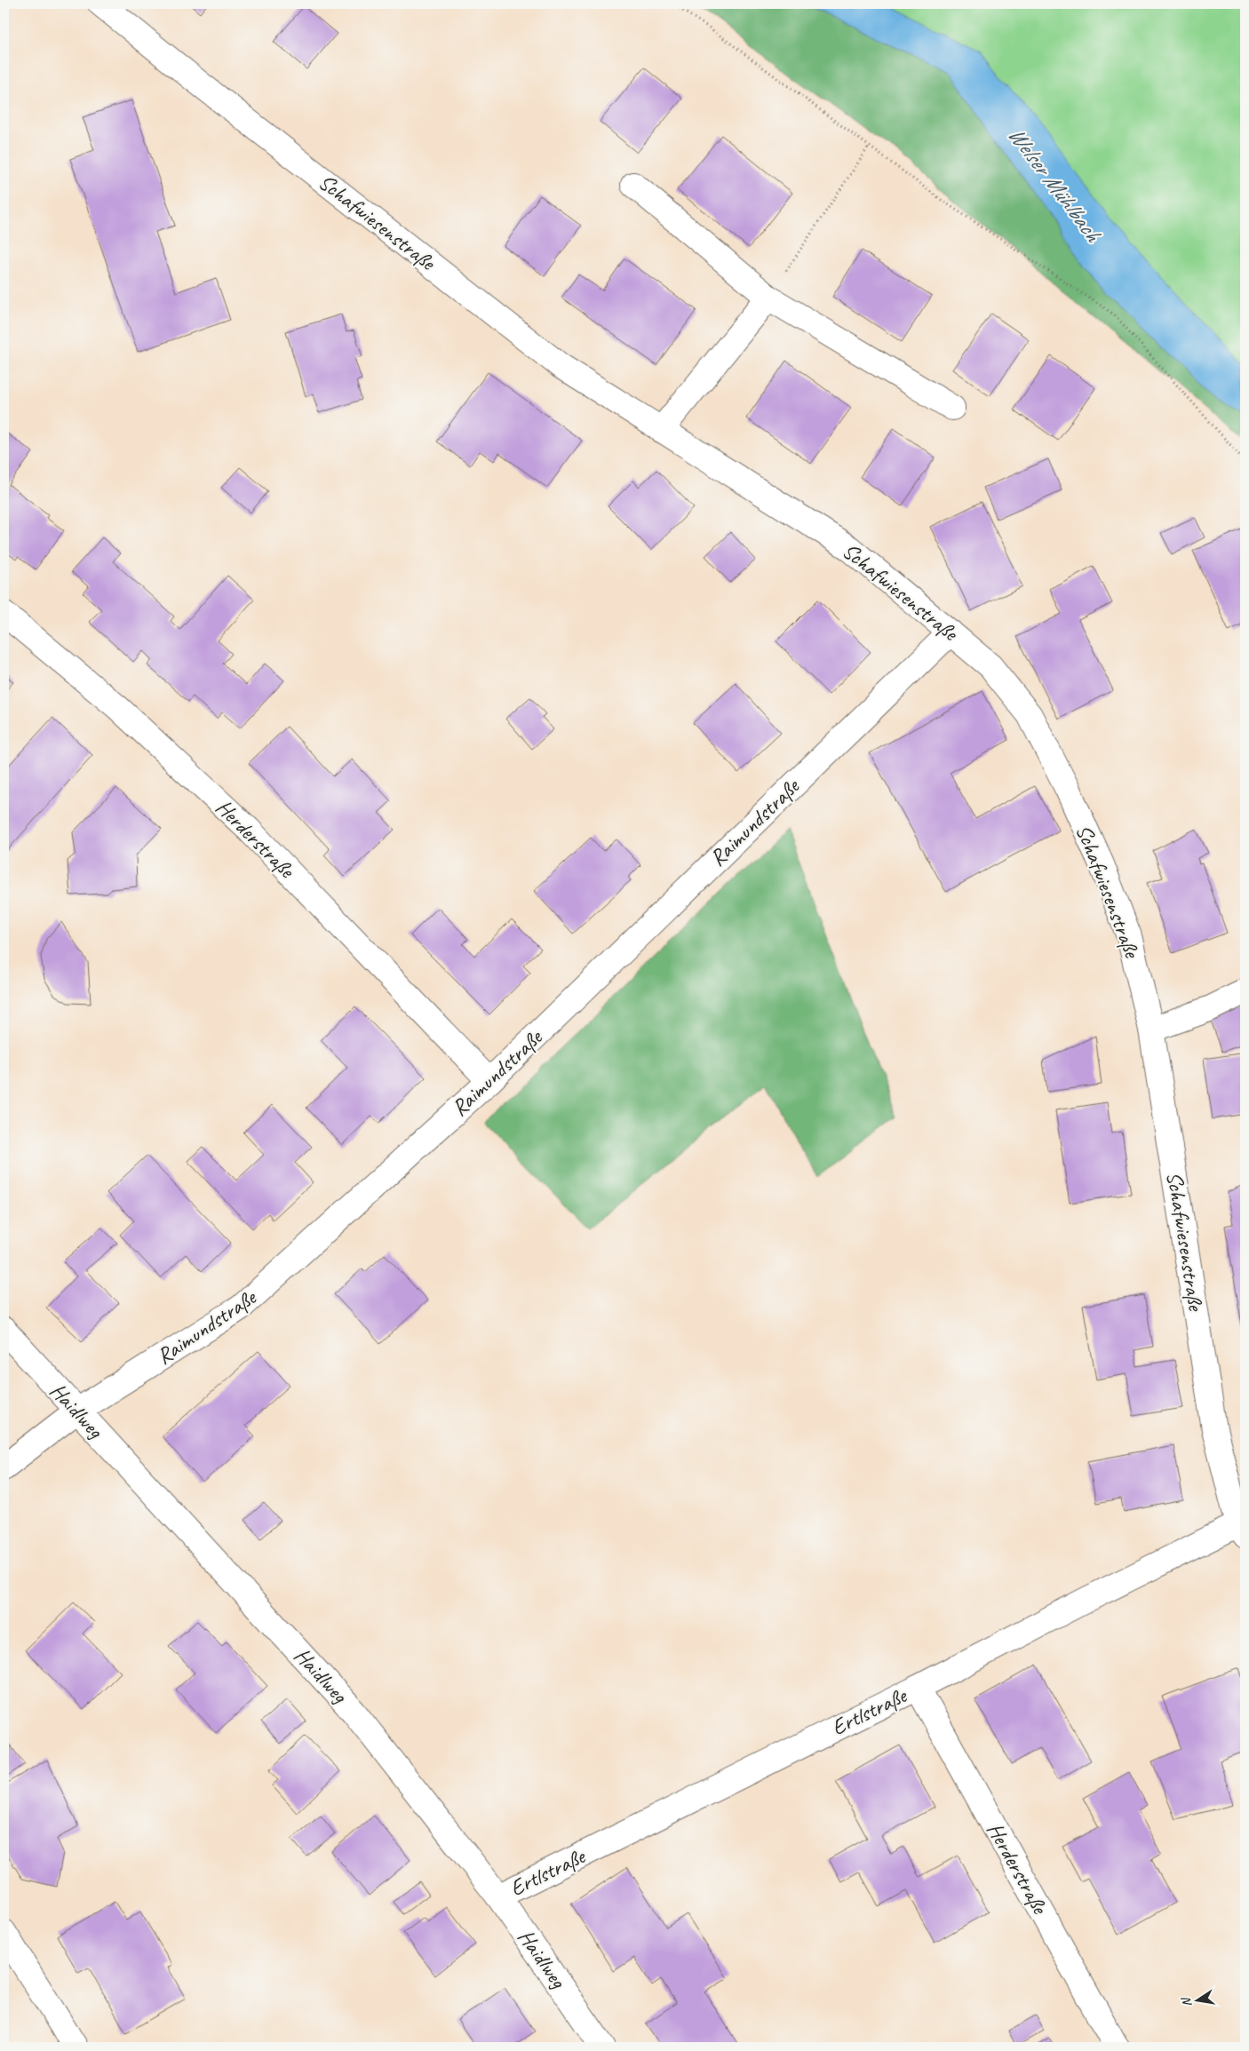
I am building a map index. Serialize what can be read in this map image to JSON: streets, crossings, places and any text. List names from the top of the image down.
{
  "streets": {
    "street": [
      "Schafwiesenstraße",
      "Raimundstraße",
      "Herderstraße",
      "Haidlweg",
      "Ertlstraße"
    ]
  },
  "crossings": [
    ["Schafwiesenstraße", "Raimundstraße"],
    ["Schafwiesenstraße", "Ertlstraße"],
    ["Raimundstraße", "Herderstraße"],
    ["Raimundstraße", "Haidlweg"],
    ["Herderstraße", "Ertlstraße"],
    ["Haidlweg", "Ertlstraße"]
  ],
  "water": ["Welser Mühlbach"],
  "north": "left"
}
